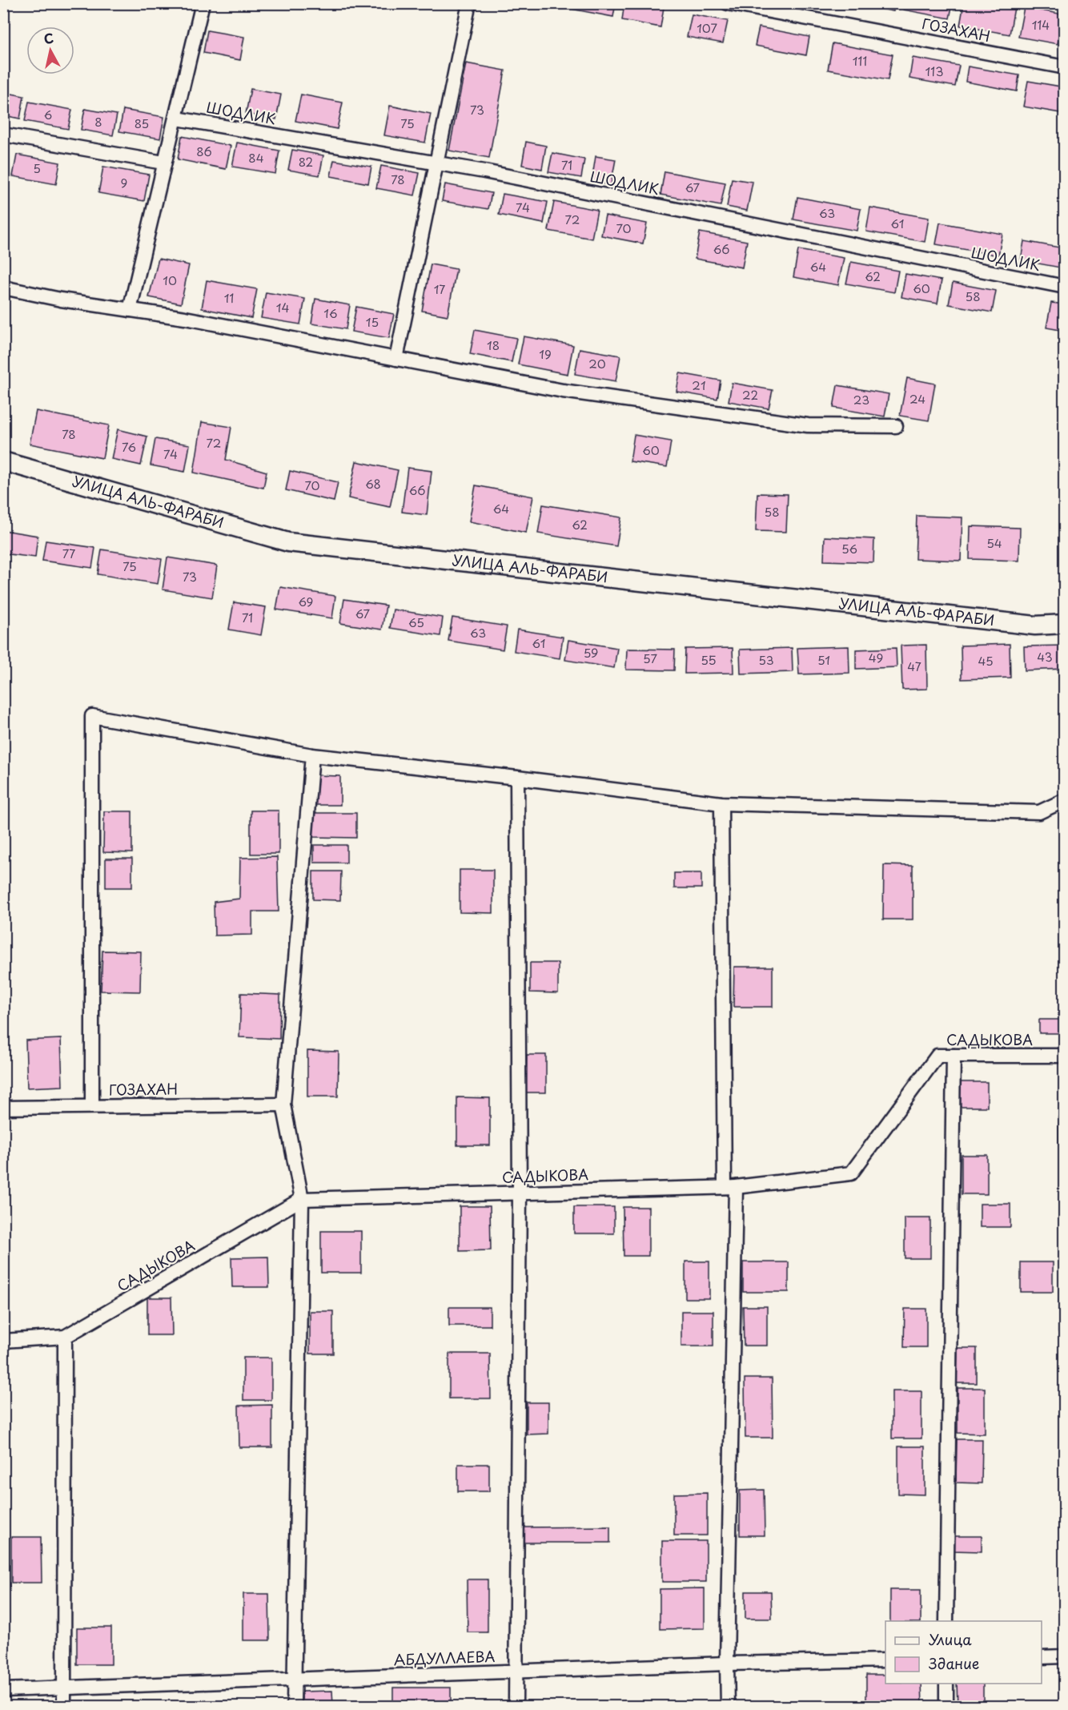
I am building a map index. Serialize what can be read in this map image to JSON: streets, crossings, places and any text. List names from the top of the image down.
{
  "streets": {
    "main road": ["УЛИЦА АЛЬ-ФАРАБИ"],
    "street": [
      "ГОЗАХАН",
      "ШОДЛИК",
      "САДЫКОВА",
      "АБДУЛЛАЕВА"
    ]
  },
  "house_numbers": [
    "114",
    "107",
    "111",
    "113",
    "73",
    "6",
    "8",
    "85",
    "75",
    "86",
    "84",
    "82",
    "71",
    "5",
    "78",
    "9",
    "67",
    "74",
    "63",
    "72",
    "61",
    "70",
    "66",
    "64",
    "62",
    "10",
    "60",
    "17",
    "58",
    "11",
    "14",
    "16",
    "15",
    "18",
    "19",
    "20",
    "21",
    "22",
    "24",
    "23",
    "78",
    "72",
    "76",
    "60",
    "74",
    "68",
    "70",
    "66",
    "64",
    "58",
    "62",
    "54",
    "56",
    "77",
    "75",
    "73",
    "69",
    "67",
    "71",
    "65",
    "63",
    "61",
    "59",
    "43",
    "49",
    "57",
    "55",
    "53",
    "51",
    "45",
    "47"
  ],
  "legend": ["Улица", "Здание"],
  "north": "top"
}
